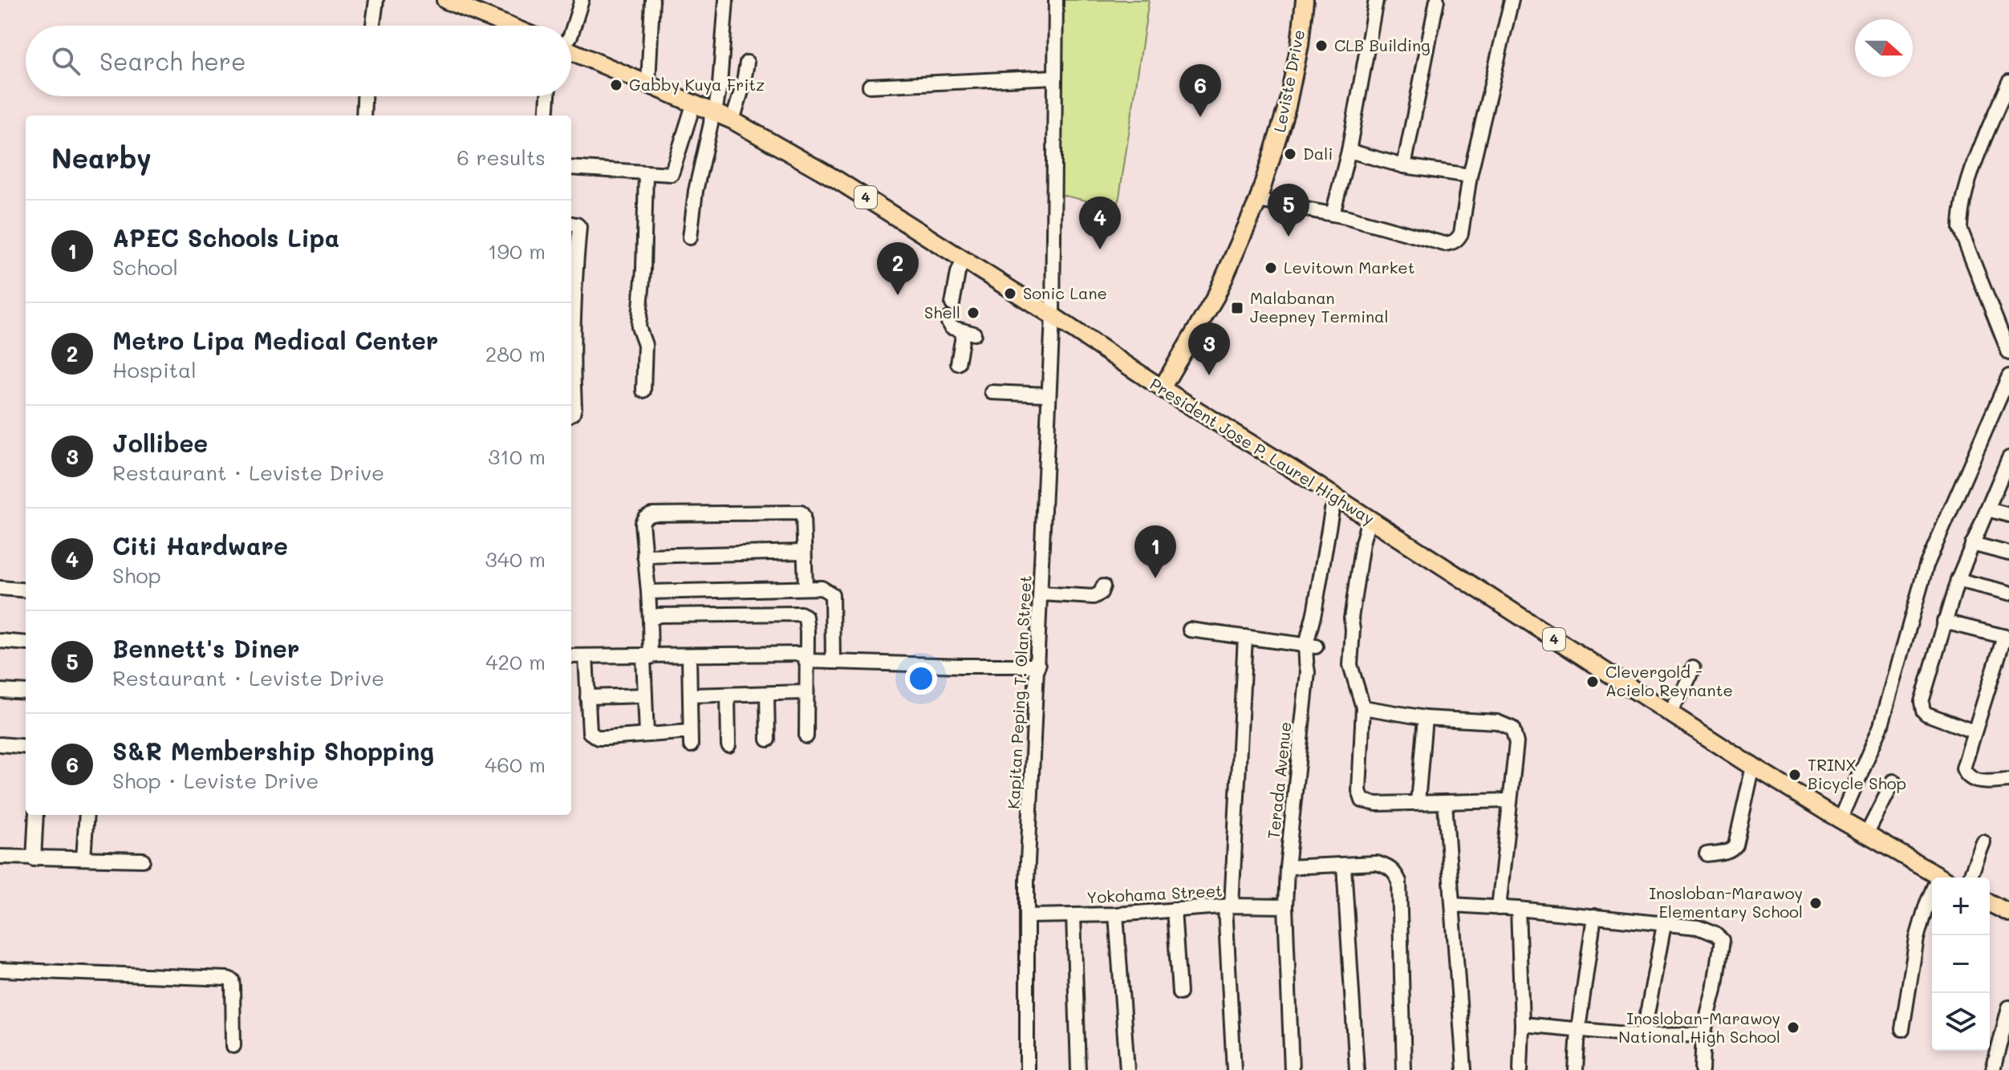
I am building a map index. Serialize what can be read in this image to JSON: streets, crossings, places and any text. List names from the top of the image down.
{
  "streets": {
    "main road": ["Leviste Drive", "4", "President Jose P. Laurel Highway"],
    "street": ["Kapitan Peping T. Olan Street", "Terada Avenue", "Yokohama Street"]
  },
  "crossings": [
    ["Leviste Drive", "President Jose P. Laurel Highway"],
    ["President Jose P. Laurel Highway", "Kapitan Peping T. Olan Street"],
    ["President Jose P. Laurel Highway", "Terada Avenue"],
    ["Kapitan Peping T. Olan Street", "Yokohama Street"],
    ["Terada Avenue", "Yokohama Street"]
  ],
  "places": {
    "other": [
      "CLB Building",
      "Gabby Kuya Fritz",
      "Dali",
      "Levitown Market",
      "Sonic Lane",
      "Shell",
      "Clevergold - Acielo Reynante",
      "TRINX Bicycle Shop",
      "Inosloban-Marawoy Elementary School",
      "Inosloban-Marawoy National High School"
    ],
    "transit": ["Malabanan Jeepney Terminal"]
  },
  "north": "right",
  "page": {
    "search": "Search here",
    "pins": [
      "6",
      "5",
      "4",
      "2",
      "3",
      "1"
    ],
    "heading": ["Nearby", "6 results"],
    "list": [
      {
        "mark": "1",
        "name": "APEC Schools Lipa",
        "note": "School",
        "value": "190 m"
      },
      {
        "mark": "2",
        "name": "Metro Lipa Medical Center",
        "note": "Hospital",
        "value": "280 m"
      },
      {
        "mark": "3",
        "name": "Jollibee",
        "note": "Restaurant · Leviste Drive",
        "value": "310 m"
      },
      {
        "mark": "4",
        "name": "Citi Hardware",
        "note": "Shop",
        "value": "340 m"
      },
      {
        "mark": "5",
        "name": "Bennett's Diner",
        "note": "Restaurant · Leviste Drive",
        "value": "420 m"
      },
      {
        "mark": "6",
        "name": "S&R Membership Shopping",
        "note": "Shop · Leviste Drive",
        "value": "460 m"
      }
    ],
    "map_buttons": ["+", "−"]
  }
}
